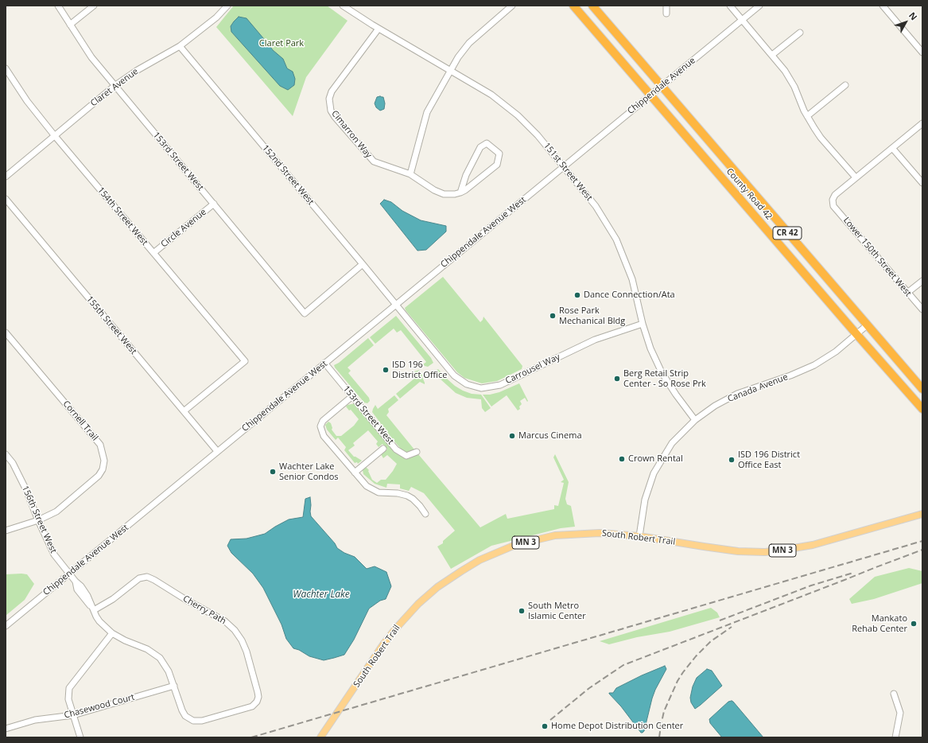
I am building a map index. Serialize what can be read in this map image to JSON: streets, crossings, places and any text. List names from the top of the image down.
{
  "streets": {
    "highway": ["County Road 42", "CR 42"],
    "main road": ["South Robert Trail", "MN 3"],
    "street": [
      "Chippendale Avenue",
      "Claret Avenue",
      "Cimarron Way",
      "153rd Street West",
      "151st Street West",
      "152nd Street West",
      "154th Street West",
      "Circle Avenue",
      "Chippendale Avenue West",
      "Lower 150th Street West",
      "155th Street West",
      "Carrousel Way",
      "Canada Avenue",
      "Cornell Trail",
      "156th Street West",
      "Cherry Path",
      "Chasewood Court"
    ]
  },
  "crossings": [
    ["Chippendale Avenue", "151st Street West"],
    ["Chippendale Avenue", "County Road 42"],
    ["Chippendale Avenue", "Chippendale Avenue West"],
    ["Claret Avenue", "153rd Street West"],
    ["Claret Avenue", "152nd Street West"],
    ["Claret Avenue", "154th Street West"],
    ["Cimarron Way", "151st Street West"],
    ["153rd Street West", "152nd Street West"],
    ["153rd Street West", "Circle Avenue"],
    ["153rd Street West", "Chippendale Avenue West"],
    ["151st Street West", "Chippendale Avenue West"],
    ["151st Street West", "Carrousel Way"],
    ["151st Street West", "Canada Avenue"],
    ["152nd Street West", "Chippendale Avenue West"],
    ["152nd Street West", "Carrousel Way"],
    ["County Road 42", "Canada Avenue"],
    ["154th Street West", "Circle Avenue"],
    ["154th Street West", "155th Street West"],
    ["Chippendale Avenue West", "155th Street West"],
    ["Chippendale Avenue West", "Carrousel Way"],
    ["Chippendale Avenue West", "156th Street West"],
    ["Canada Avenue", "South Robert Trail"],
    ["Cornell Trail", "156th Street West"],
    ["156th Street West", "Cherry Path"],
    ["156th Street West", "Chasewood Court"]
  ],
  "water": ["Wachter Lake"],
  "parks": ["Claret Park"],
  "places": [
    "Dance Connection/Ata",
    "Rose Park Mechanical Bldg",
    "ISD 196 District Office",
    "Berg Retail Strip Center - So Rose Prk",
    "Marcus Cinema",
    "Crown Rental",
    "ISD 196 District Office East",
    "Wachter Lake Senior Condos",
    "South Metro Islamic Center",
    "Mankato Rehab Center",
    "Home Depot Distribution Center"
  ],
  "north": "top right"
}
